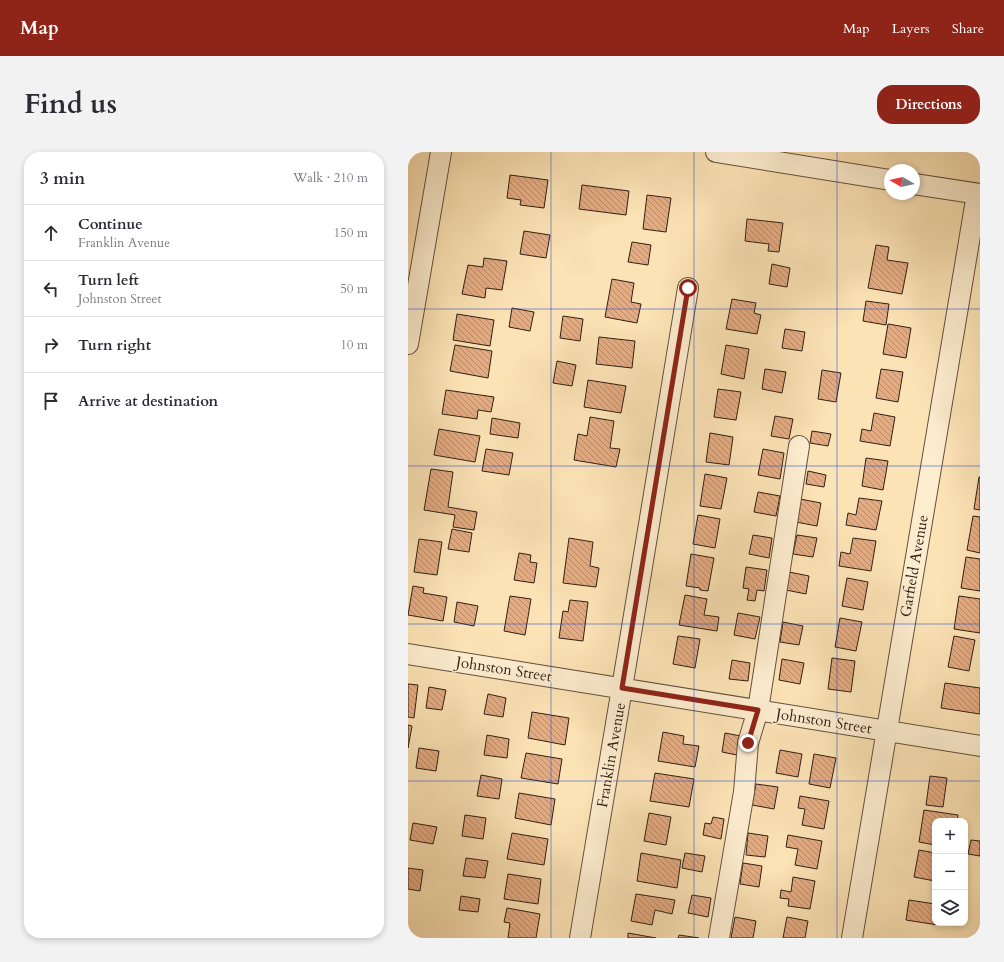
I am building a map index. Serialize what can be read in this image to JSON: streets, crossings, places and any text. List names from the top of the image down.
{
  "streets": {
    "street": ["Garfield Avenue", "Johnston Street", "Franklin Avenue"]
  },
  "crossings": [
    ["Garfield Avenue", "Johnston Street"],
    ["Johnston Street", "Franklin Avenue"]
  ],
  "north": "left",
  "page": {
    "header": "Map",
    "nav": ["Map", "Layers", "Share"],
    "title": "Find us",
    "buttons": "Directions",
    "heading": ["3 min", "Walk · 210 m"],
    "list": [
      ["Continue", "Franklin Avenue", "150 m"],
      ["Turn left", "Johnston Street", "50 m"],
      ["Turn right", "10 m"],
      "Arrive at destination"
    ],
    "map_buttons": ["+", "−"]
  }
}
